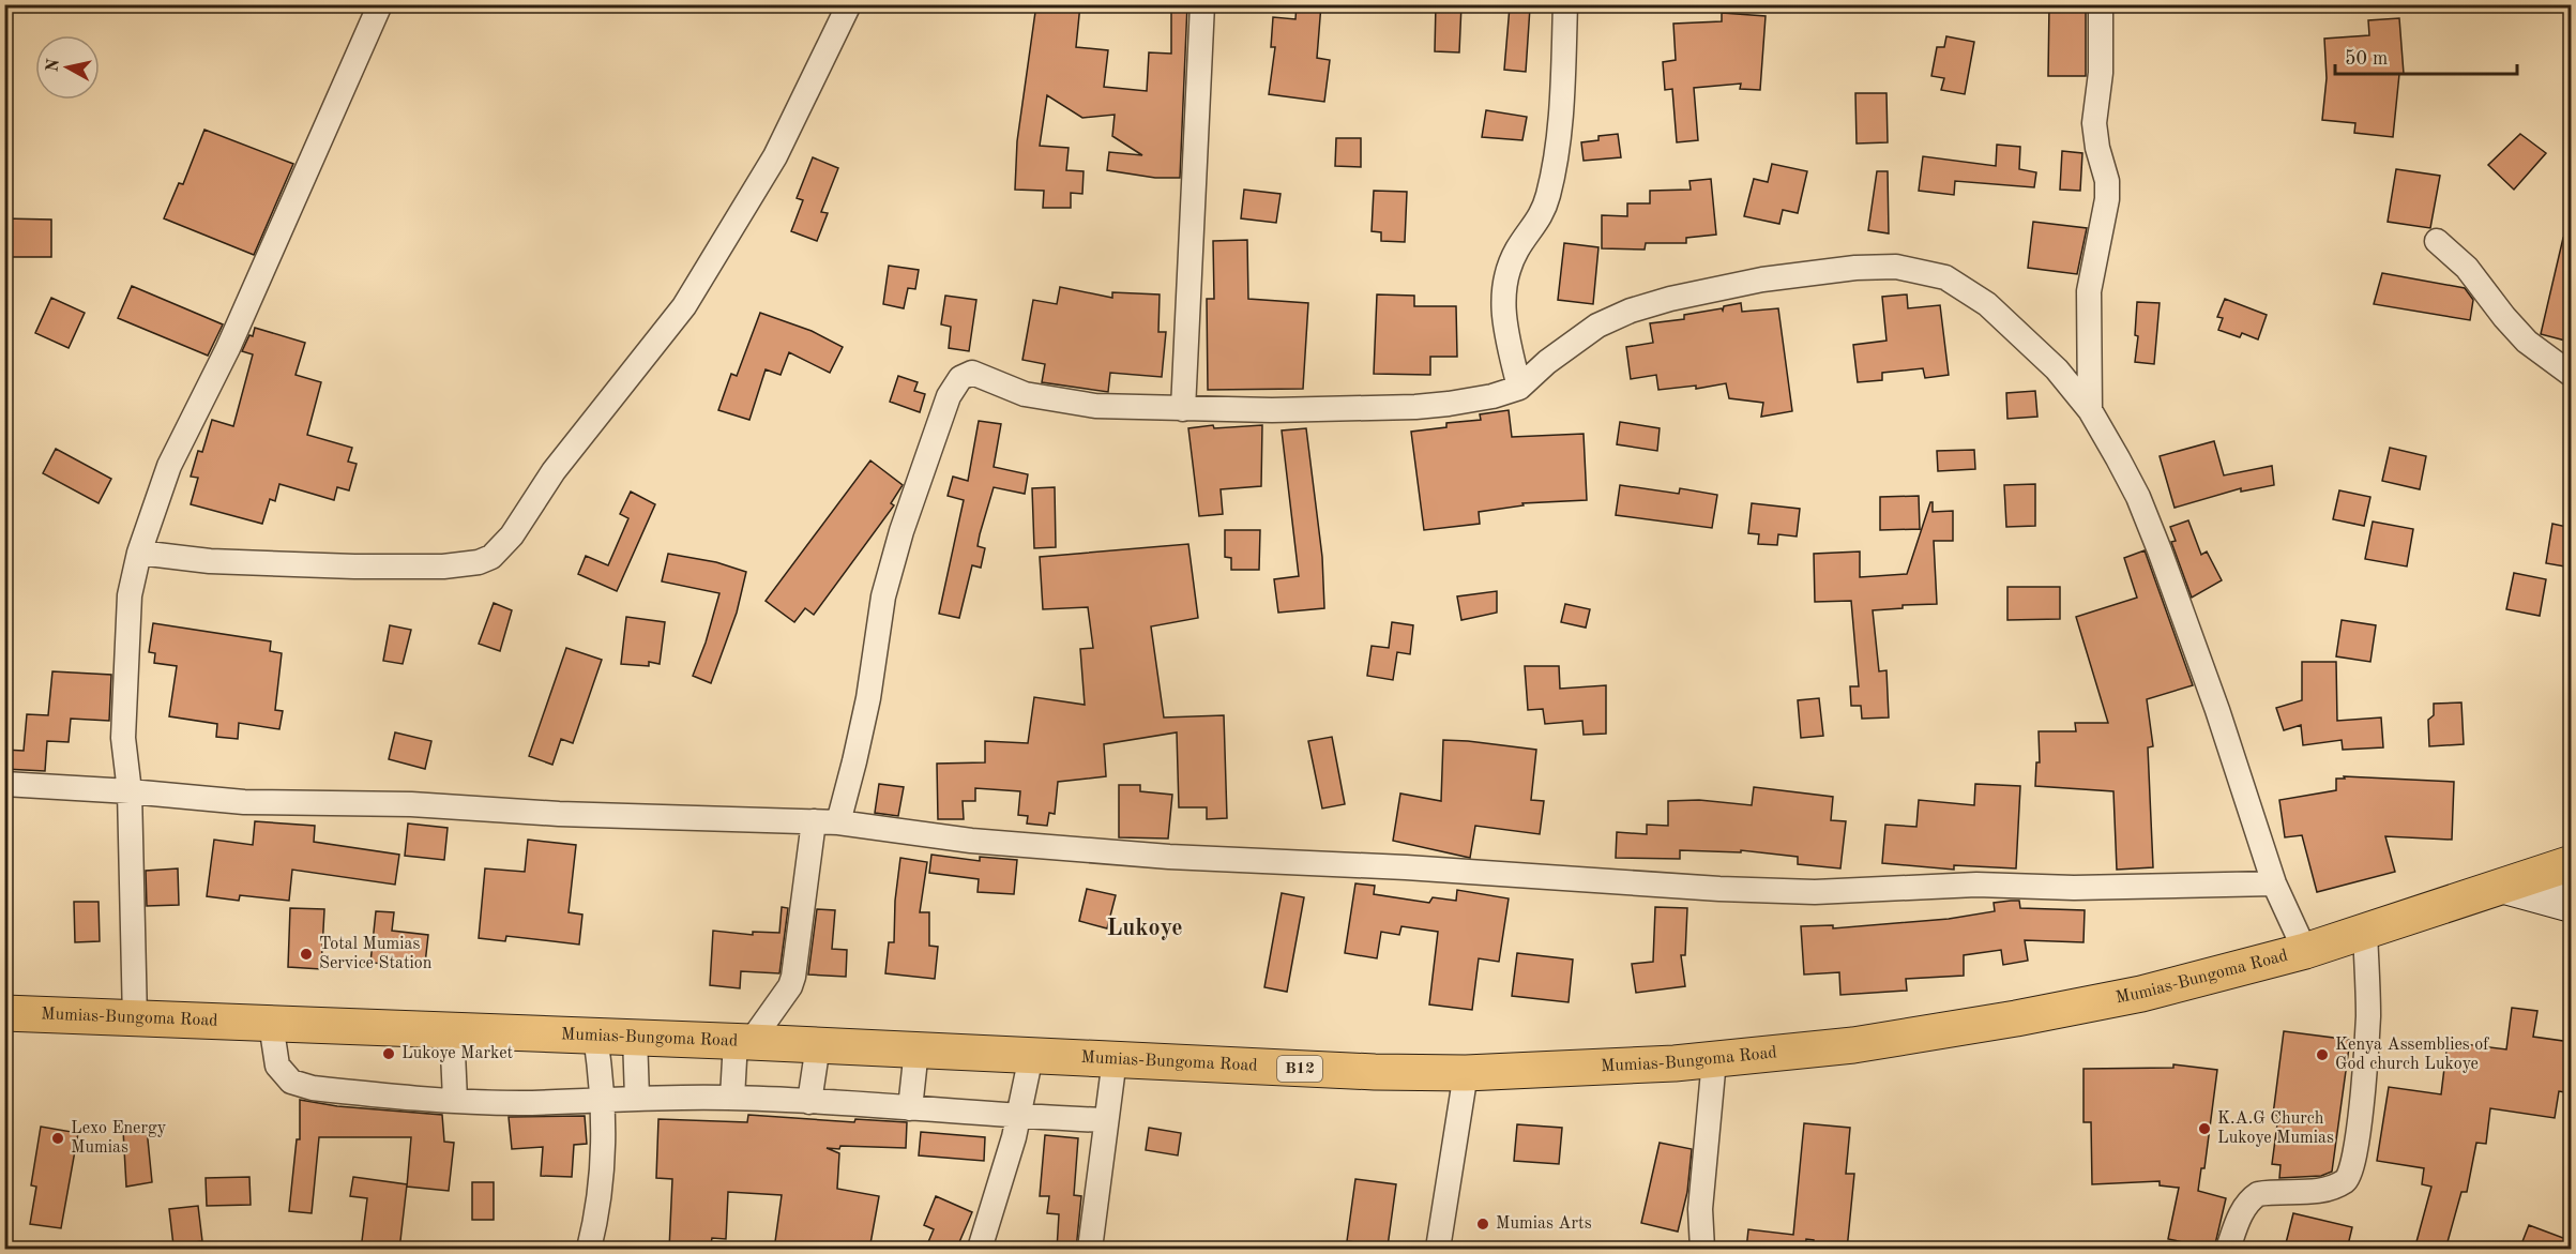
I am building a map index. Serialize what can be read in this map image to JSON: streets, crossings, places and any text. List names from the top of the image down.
{
  "streets": {
    "highway": ["Mumias-Bungoma Road", "B12"]
  },
  "districts": ["Lukoye"],
  "places": [
    "Total Mumias Service Station",
    "Lukoye Market",
    "Kenya Assemblies of God church Lukoye",
    "K.A.G Church Lukoye Mumias",
    "Lexo Energy Mumias",
    "Mumias Arts"
  ],
  "scale_bar": "50 m",
  "north": "left"
}
